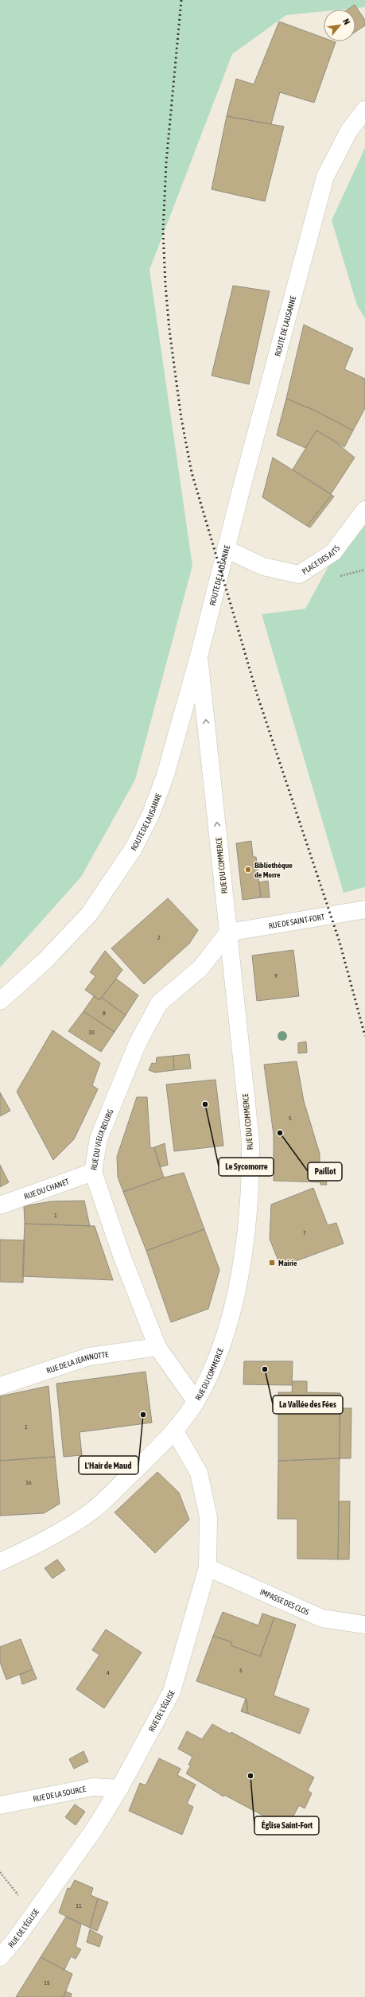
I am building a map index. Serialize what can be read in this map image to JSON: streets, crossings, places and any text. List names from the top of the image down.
{
  "streets": {
    "street": [
      "ROUTE DE LAUSANNE",
      "PLACE DES AITS",
      "RUE DU COMMERCE",
      "RUE DE SAINT-FORT",
      "RUE DU VIEUX BOURG",
      "RUE DU CHANET",
      "RUE DE LA JEANNOTTE",
      "IMPASSE DES CLOS",
      "RUE DE L'ÉGLISE",
      "RUE DE LA SOURCE"
    ]
  },
  "crossings": [
    ["ROUTE DE LAUSANNE", "PLACE DES AITS"],
    ["ROUTE DE LAUSANNE", "RUE DU COMMERCE"],
    ["RUE DU COMMERCE", "RUE DE SAINT-FORT"],
    ["RUE DU COMMERCE", "RUE DU VIEUX BOURG"],
    ["RUE DU COMMERCE", "RUE DE L'ÉGLISE"],
    ["RUE DE SAINT-FORT", "RUE DU VIEUX BOURG"],
    ["RUE DU VIEUX BOURG", "RUE DU CHANET"],
    ["RUE DU VIEUX BOURG", "RUE DE LA JEANNOTTE"],
    ["IMPASSE DES CLOS", "RUE DE L'ÉGLISE"],
    ["RUE DE L'ÉGLISE", "RUE DE LA SOURCE"]
  ],
  "places": {
    "other": [
      "Bibliothèque de Morre",
      "Le Sycomorre",
      "Paillot",
      "La Vallée des Fées",
      "L'Hair de Maud",
      "Église Saint-Fort"
    ],
    "transit": ["Mairie"]
  },
  "house_numbers": [
    "2",
    "9",
    "8",
    "10",
    "5",
    "1",
    "7",
    "1",
    "16",
    "5",
    "4",
    "11",
    "15"
  ],
  "north": "top right"
}
